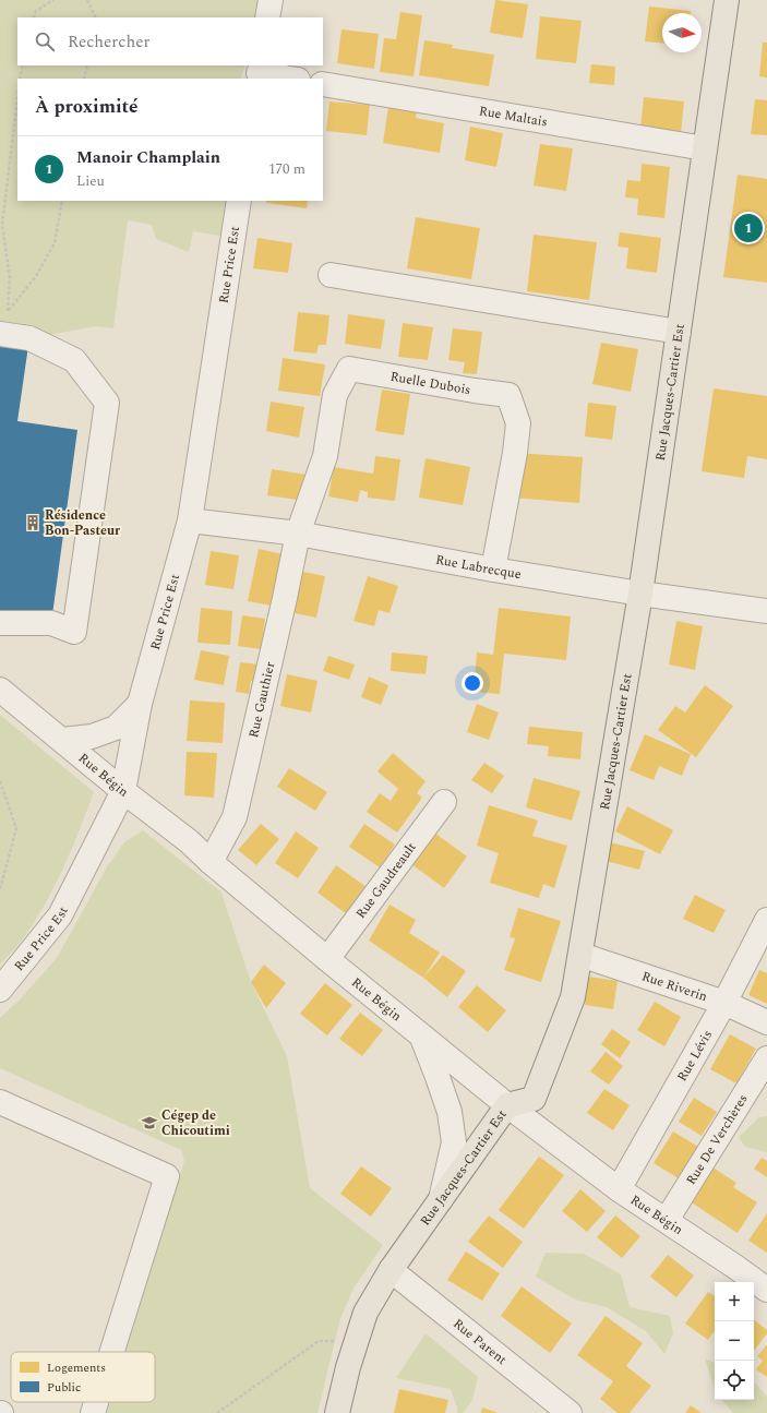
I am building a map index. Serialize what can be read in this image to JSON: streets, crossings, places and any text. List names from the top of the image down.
{
  "streets": {
    "main road": ["Rue Jacques-Cartier Est"],
    "street": [
      "Rue Maltais",
      "Rue Price Est",
      "Ruelle Dubois",
      "Rue Labrecque",
      "Rue Gauthier",
      "Rue Bégin",
      "Rue Gaudreault",
      "Rue Riverin",
      "Rue Lévis",
      "Rue De Verchères",
      "Rue Parent"
    ]
  },
  "crossings": [
    ["Rue Maltais", "Rue Jacques-Cartier Est"],
    ["Rue Price Est", "Rue Labrecque"],
    ["Rue Price Est", "Rue Bégin"],
    ["Ruelle Dubois", "Rue Labrecque"],
    ["Ruelle Dubois", "Rue Gauthier"],
    ["Rue Jacques-Cartier Est", "Rue Labrecque"],
    ["Rue Jacques-Cartier Est", "Rue Bégin"],
    ["Rue Jacques-Cartier Est", "Rue Riverin"],
    ["Rue Jacques-Cartier Est", "Rue Parent"],
    ["Rue Labrecque", "Rue Gauthier"],
    ["Rue Gauthier", "Rue Bégin"],
    ["Rue Bégin", "Rue Gaudreault"],
    ["Rue Bégin", "Rue Lévis"],
    ["Rue Bégin", "Rue De Verchères"],
    ["Rue Riverin", "Rue Lévis"]
  ],
  "places": {
    "building": ["Résidence Bon-Pasteur"],
    "school or university": ["Cégep de Chicoutimi"]
  },
  "legend": ["Logements", "Public"],
  "north": "right",
  "page": {
    "search": "Rechercher",
    "heading": "À proximité",
    "list": [
      {
        "mark": "1",
        "name": "Manoir Champlain",
        "note": "Lieu",
        "value": "170 m"
      }
    ],
    "pins": "1",
    "map_buttons": ["+", "−"]
  }
}
